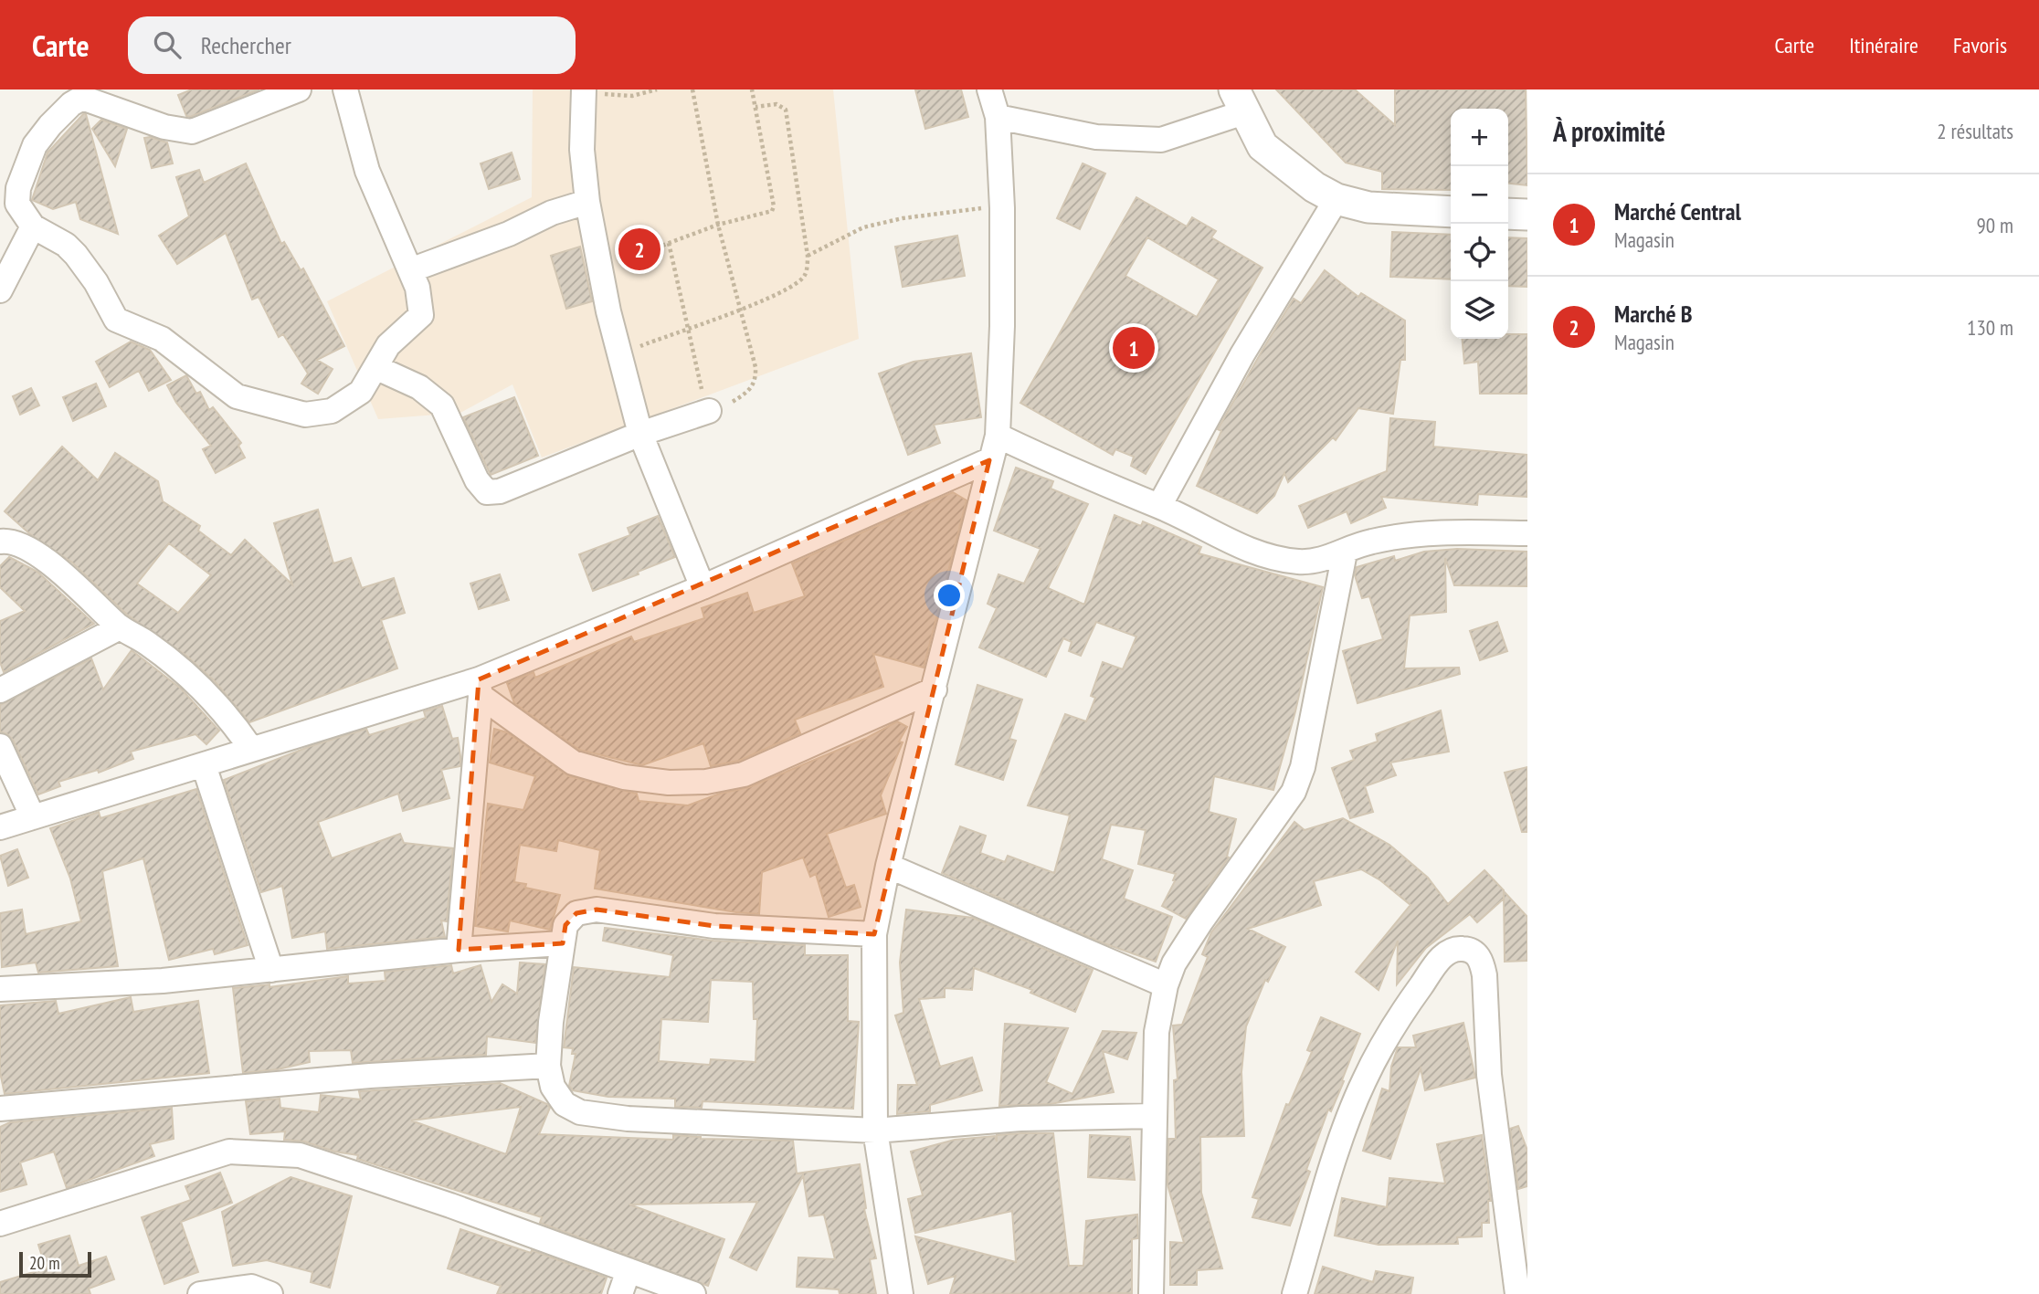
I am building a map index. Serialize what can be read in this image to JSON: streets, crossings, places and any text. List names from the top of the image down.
{
  "scale_bar": "20 m",
  "page": {
    "header": "Carte",
    "search": "Rechercher",
    "nav": ["Carte", "Itinéraire", "Favoris"],
    "heading": ["À proximité", "2 résultats"],
    "map_buttons": ["+", "−"],
    "list": [
      {
        "mark": "1",
        "name": "Marché Central",
        "note": "Magasin",
        "value": "90 m"
      },
      {
        "mark": "2",
        "name": "Marché B",
        "note": "Magasin",
        "value": "130 m"
      }
    ],
    "pins": ["2", "1"],
    "scale": "20 m"
  }
}
